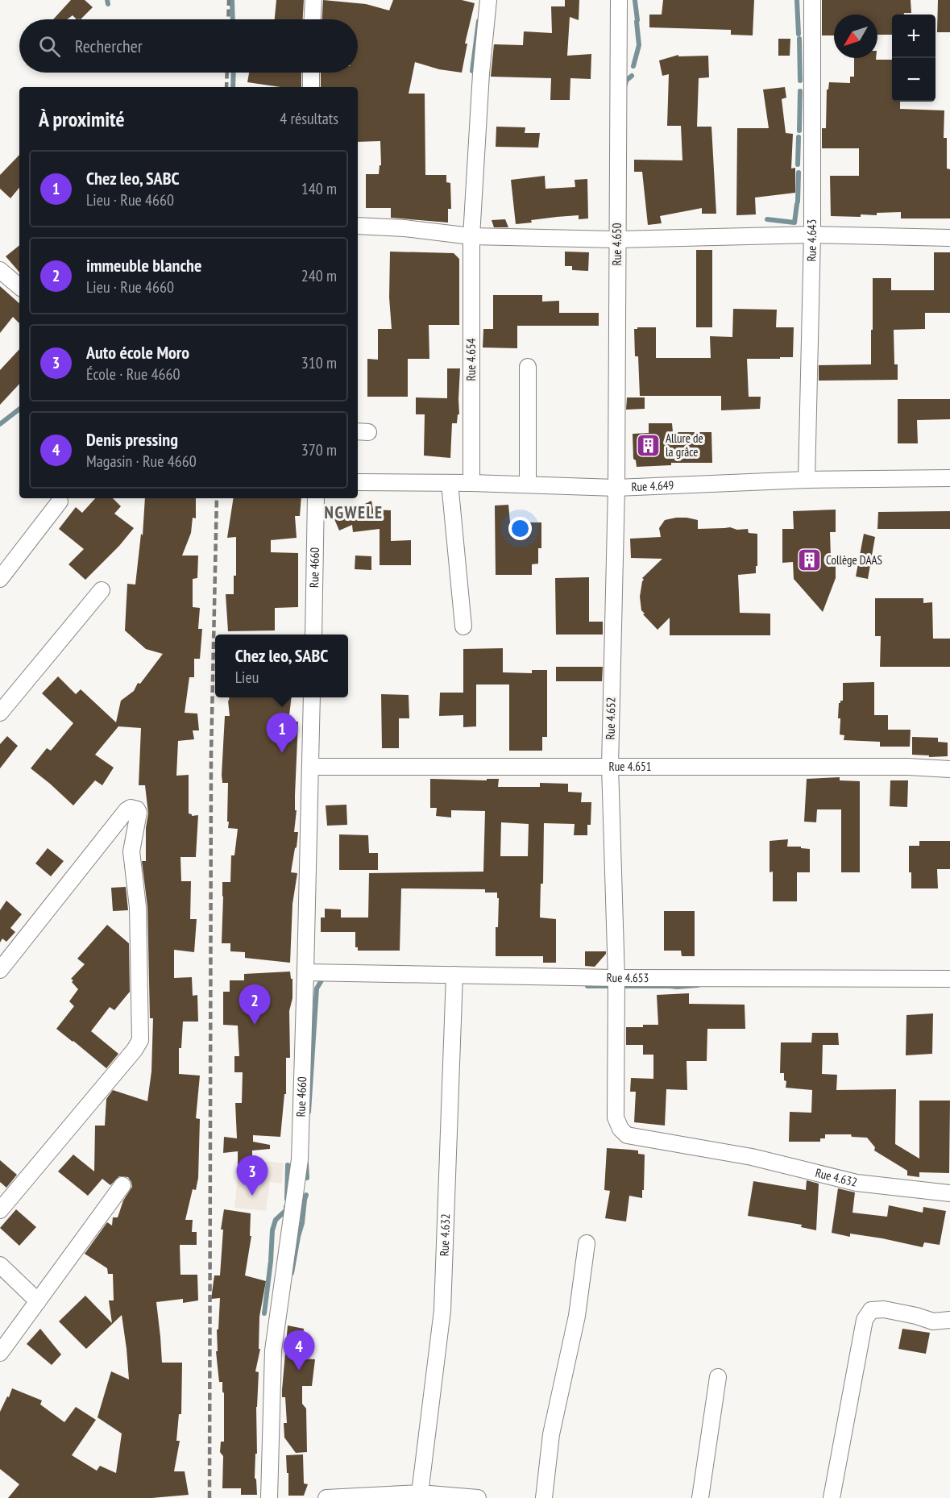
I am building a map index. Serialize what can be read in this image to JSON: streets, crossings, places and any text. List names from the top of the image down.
{
  "streets": {
    "street": [
      "Rue 4.643",
      "Rue 4.650",
      "Rue 4.654",
      "Rue 4.649",
      "Rue 4660",
      "Rue 4.652",
      "Rue 4.651",
      "Rue 4.653",
      "Rue 4.632"
    ]
  },
  "crossings": [
    ["Rue 4.643", "Rue 4.649"],
    ["Rue 4.650", "Rue 4.649"],
    ["Rue 4.650", "Rue 4.652"],
    ["Rue 4.654", "Rue 4.649"],
    ["Rue 4.649", "Rue 4.652"],
    ["Rue 4660", "Rue 4.651"],
    ["Rue 4660", "Rue 4.653"],
    ["Rue 4.652", "Rue 4.651"],
    ["Rue 4.652", "Rue 4.653"],
    ["Rue 4.652", "Rue 4.632"],
    ["Rue 4.653", "Rue 4.632"]
  ],
  "districts": ["NGWELE"],
  "places": {
    "building": ["Allure de la grâce", "Collège DAAS"]
  },
  "north": "bottom left",
  "page": {
    "map_buttons": ["+", "−"],
    "search": "Rechercher",
    "heading": ["À proximité", "4 résultats"],
    "list": [
      {
        "mark": "1",
        "name": "Chez leo, SABC",
        "note": "Lieu · Rue 4660",
        "value": "140 m"
      },
      {
        "mark": "2",
        "name": "immeuble blanche",
        "note": "Lieu · Rue 4660",
        "value": "240 m"
      },
      {
        "mark": "3",
        "name": "Auto école Moro",
        "note": "École · Rue 4660",
        "value": "310 m"
      },
      {
        "mark": "4",
        "name": "Denis pressing",
        "note": "Magasin · Rue 4660",
        "value": "370 m"
      }
    ],
    "popup": ["Chez leo, SABC", "Lieu"],
    "pins": [
      "1",
      "2",
      "3",
      "4"
    ]
  }
}
